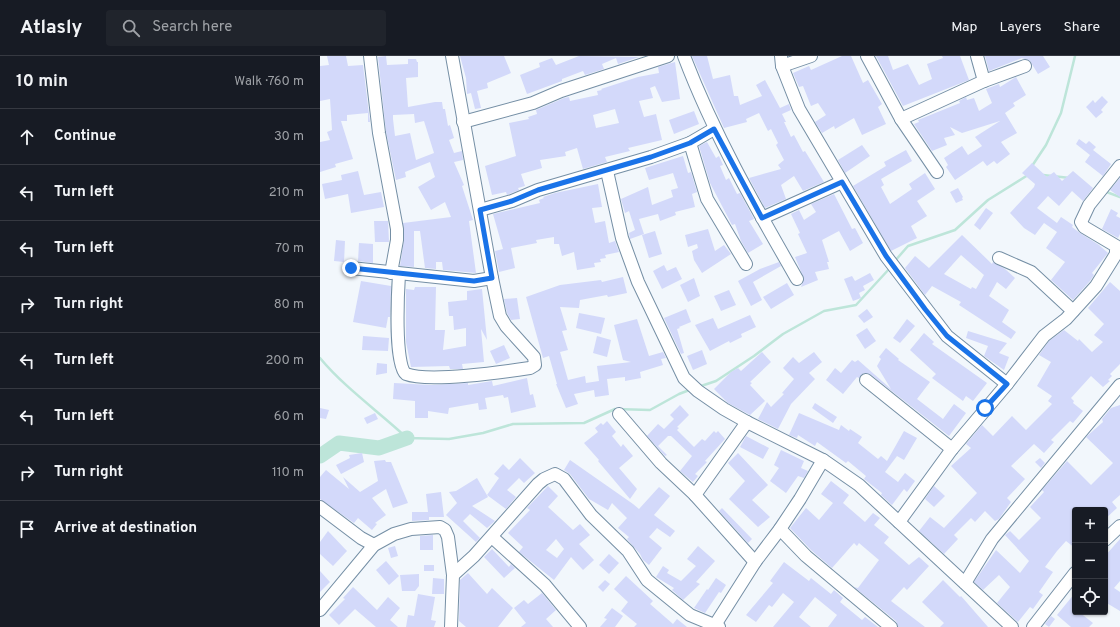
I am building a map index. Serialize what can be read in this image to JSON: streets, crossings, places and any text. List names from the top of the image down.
{
  "page": {
    "header": "Atlasly",
    "search": "Search here",
    "nav": ["Map", "Layers", "Share"],
    "heading": ["10 min", "Walk · 760 m"],
    "list": [
      ["Continue", "30 m"],
      ["Turn left", "210 m"],
      ["Turn left", "70 m"],
      ["Turn right", "80 m"],
      ["Turn left", "200 m"],
      ["Turn left", "60 m"],
      ["Turn right", "110 m"],
      "Arrive at destination"
    ],
    "map_buttons": ["+", "−"]
  }
}
